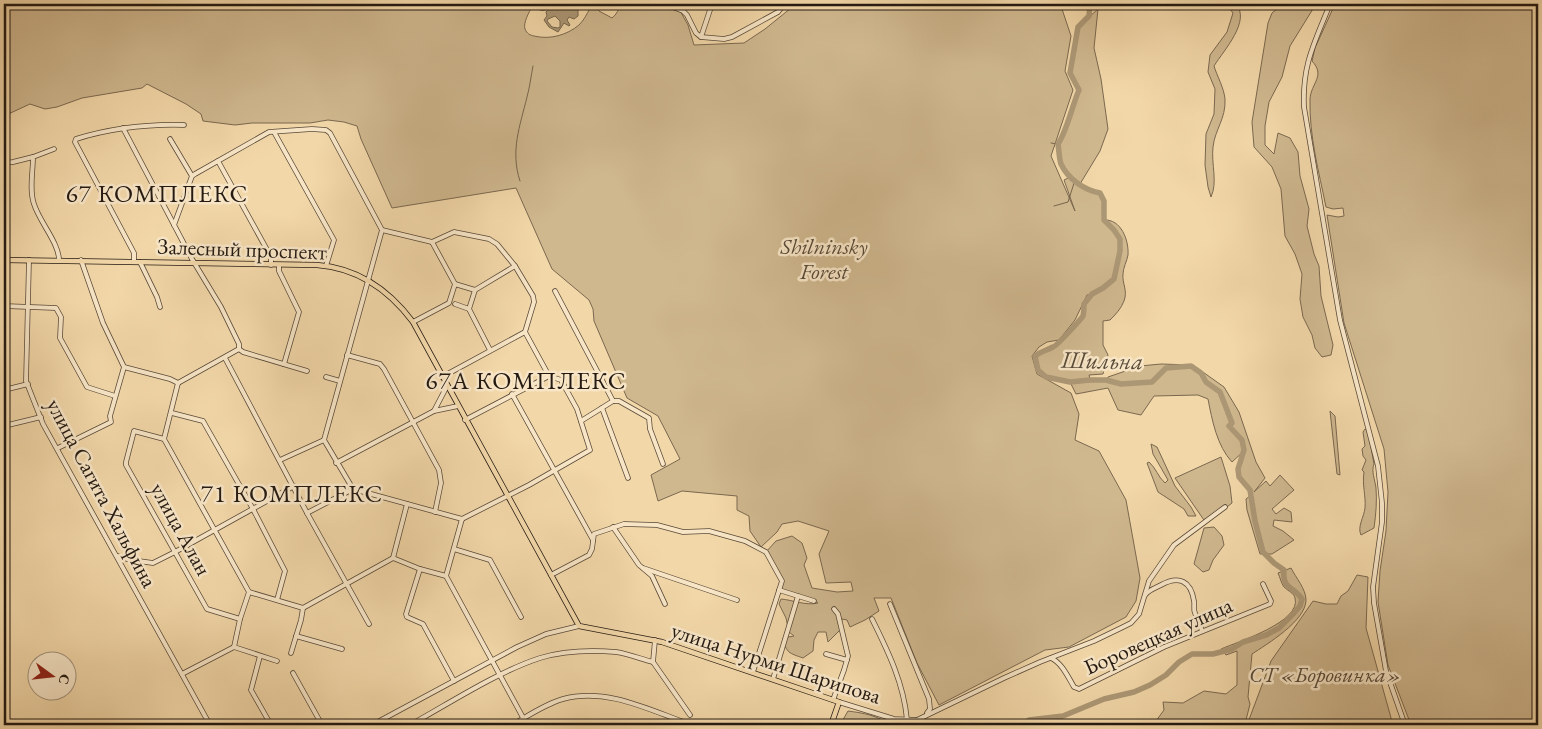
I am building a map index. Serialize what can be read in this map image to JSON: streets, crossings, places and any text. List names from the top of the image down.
{
  "streets": {
    "main road": ["Залесный проспект", "улица Нурми Шарипова"],
    "street": ["улица Сагита Хальфина", "улица Алан", "Боровецкая улица"]
  },
  "crossings": [
    ["Залесный проспект", "улица Сагита Хальфина"],
    ["Залесный проспект", "улица Нурми Шарипова"]
  ],
  "districts": ["67 КОМПЛЕКС", "67А КОМПЛЕКС", "71 КОМПЛЕКС"],
  "water": ["Шильна"],
  "parks": ["Shilninsky Forest", "СТ «Боровинка»"],
  "north": "right"
}
